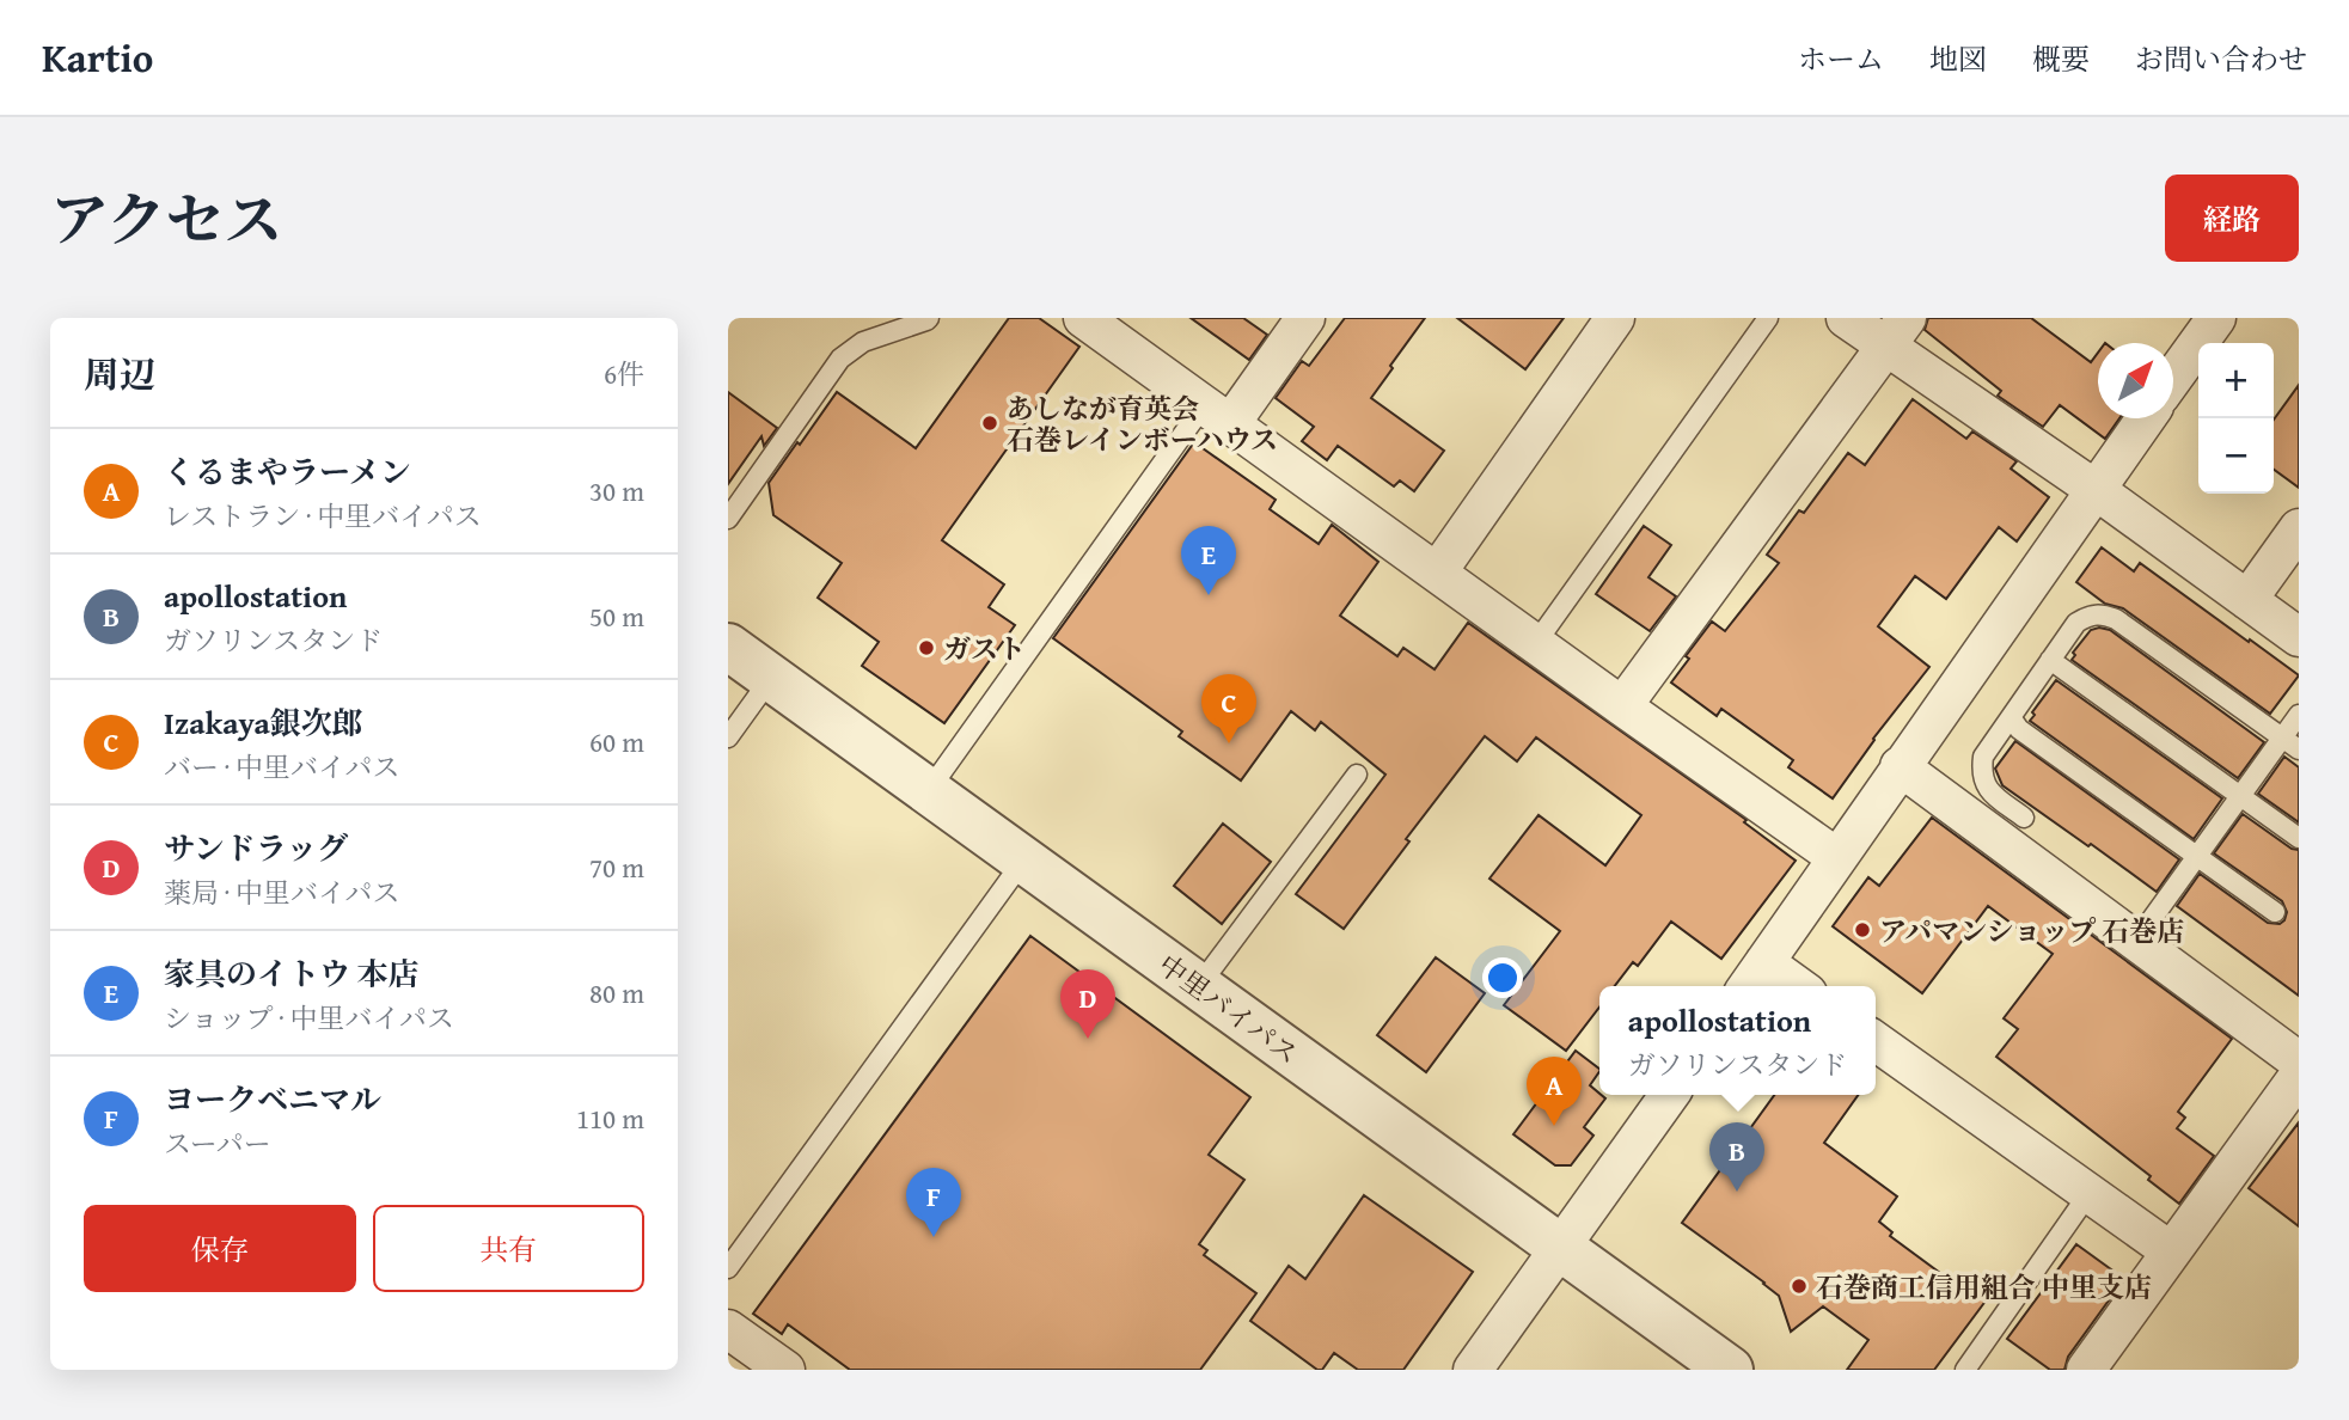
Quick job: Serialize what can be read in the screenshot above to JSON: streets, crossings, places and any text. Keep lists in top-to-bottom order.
{
  "streets": {
    "street": ["中里バイパス"]
  },
  "places": [
    "あしなが育英会 石巻レインボーハウス",
    "ガスト",
    "アパマンショップ 石巻店",
    "石巻商工信用組合 中里支店"
  ],
  "north": "top right",
  "page": {
    "header": "Kartio",
    "nav": [
      "ホーム",
      "地図",
      "概要",
      "お問い合わせ"
    ],
    "title": "アクセス",
    "buttons": [
      "経路",
      ["保存", "共有"]
    ],
    "heading": ["周辺", "6件"],
    "map_buttons": ["+", "−"],
    "list": [
      {
        "mark": "A",
        "name": "くるまやラーメン",
        "note": "レストラン · 中里バイパス",
        "value": "30 m"
      },
      {
        "mark": "B",
        "name": "apollostation",
        "note": "ガソリンスタンド",
        "value": "50 m"
      },
      {
        "mark": "C",
        "name": "Izakaya銀次郎",
        "note": "バー · 中里バイパス",
        "value": "60 m"
      },
      {
        "mark": "D",
        "name": "サンドラッグ",
        "note": "薬局 · 中里バイパス",
        "value": "70 m"
      },
      {
        "mark": "E",
        "name": "家具のイトウ 本店",
        "note": "ショップ · 中里バイパス",
        "value": "80 m"
      },
      {
        "mark": "F",
        "name": "ヨークベニマル",
        "note": "スーパー",
        "value": "110 m"
      }
    ],
    "pins": [
      "E",
      "C",
      "D",
      "A",
      "B",
      "F"
    ],
    "popup": ["apollostation", "ガソリンスタンド"]
  }
}
